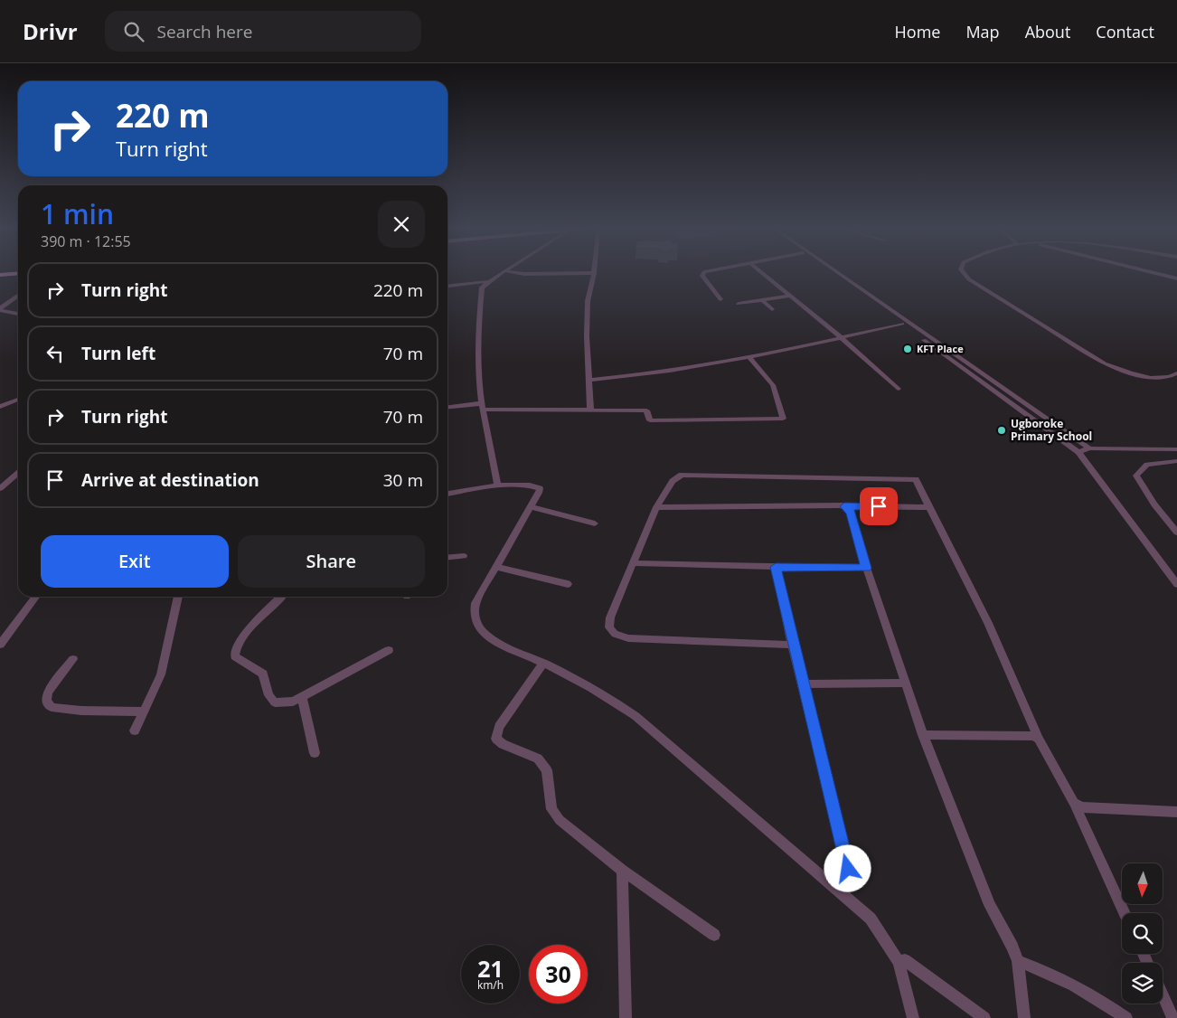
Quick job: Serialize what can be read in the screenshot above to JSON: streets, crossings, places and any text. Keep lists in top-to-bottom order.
{
  "places": ["KFT Place", "Ugboroke Primary School"],
  "north": "bottom",
  "page": {
    "header": "Drivr",
    "search": "Search here",
    "nav": [
      "Home",
      "Map",
      "About",
      "Contact"
    ],
    "turn": ["220 m", "Turn right"],
    "heading": ["1 min", "390 m · 12:55"],
    "list": [
      {
        "name": "Turn right",
        "value": "220 m"
      },
      {
        "name": "Turn left",
        "value": "70 m"
      },
      {
        "name": "Turn right",
        "value": "70 m"
      },
      {
        "name": "Arrive at destination",
        "value": "30 m"
      }
    ],
    "buttons": ["Exit", "Share"],
    "speed": "21 km/h",
    "limit": "30"
  }
}
